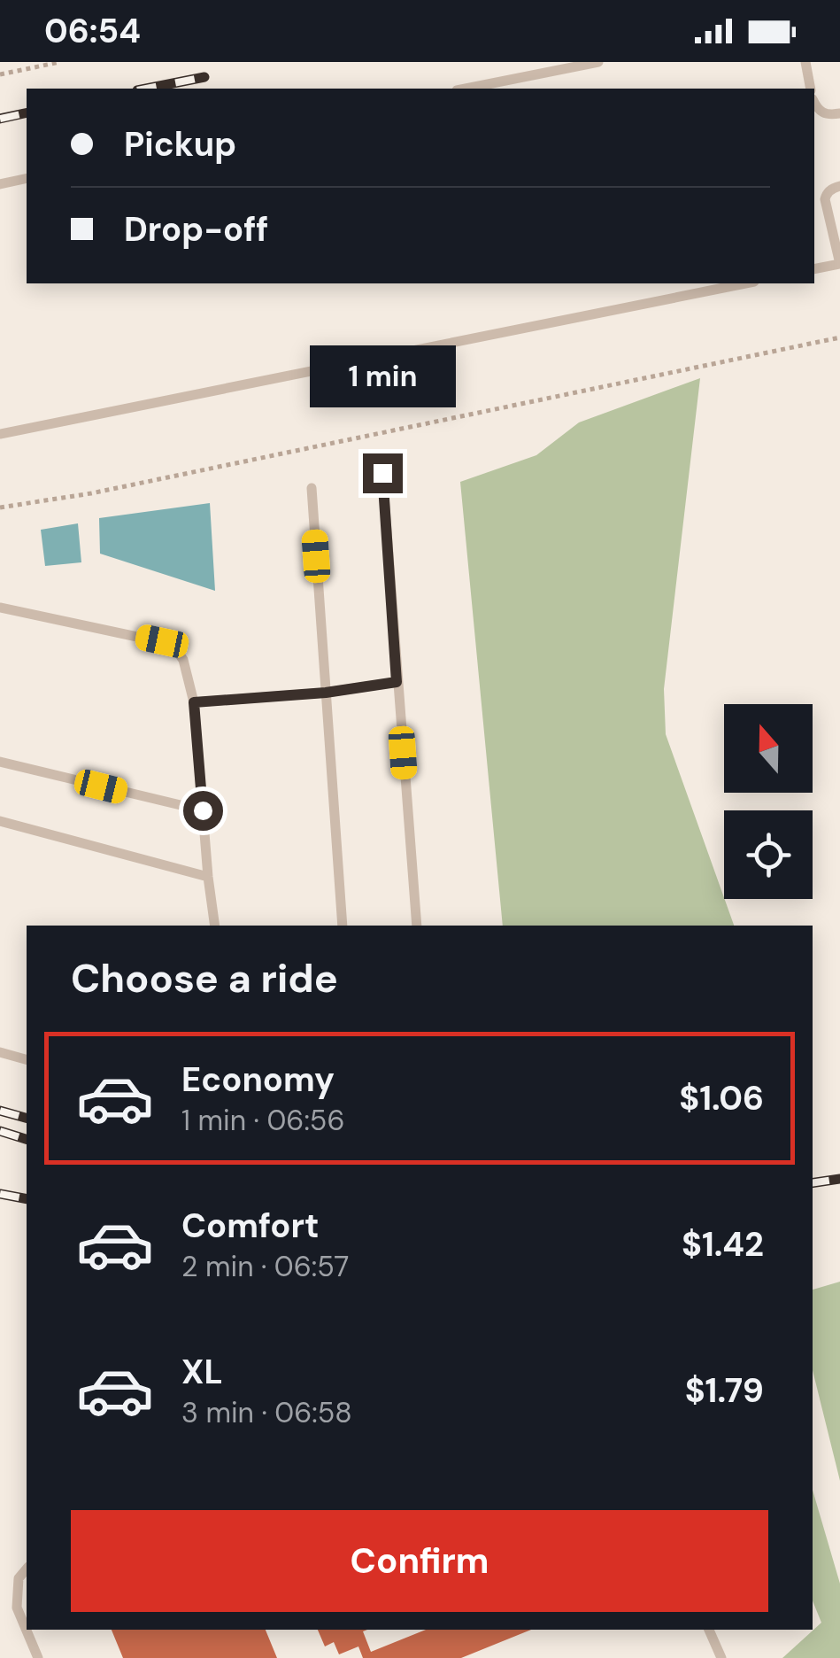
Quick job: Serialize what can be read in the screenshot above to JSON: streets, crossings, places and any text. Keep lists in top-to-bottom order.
{
  "north": "top",
  "page": {
    "status": "06:54",
    "banner": ["Pickup", "Drop-off"],
    "bubble": "1 min",
    "heading": "Choose a ride",
    "list": [
      {
        "name": "Economy",
        "note": "1 min · 06:56",
        "value": "$1.06"
      },
      {
        "name": "Comfort",
        "note": "2 min · 06:57",
        "value": "$1.42"
      },
      {
        "name": "XL",
        "note": "3 min · 06:58",
        "value": "$1.79"
      }
    ],
    "buttons": "Confirm"
  }
}
